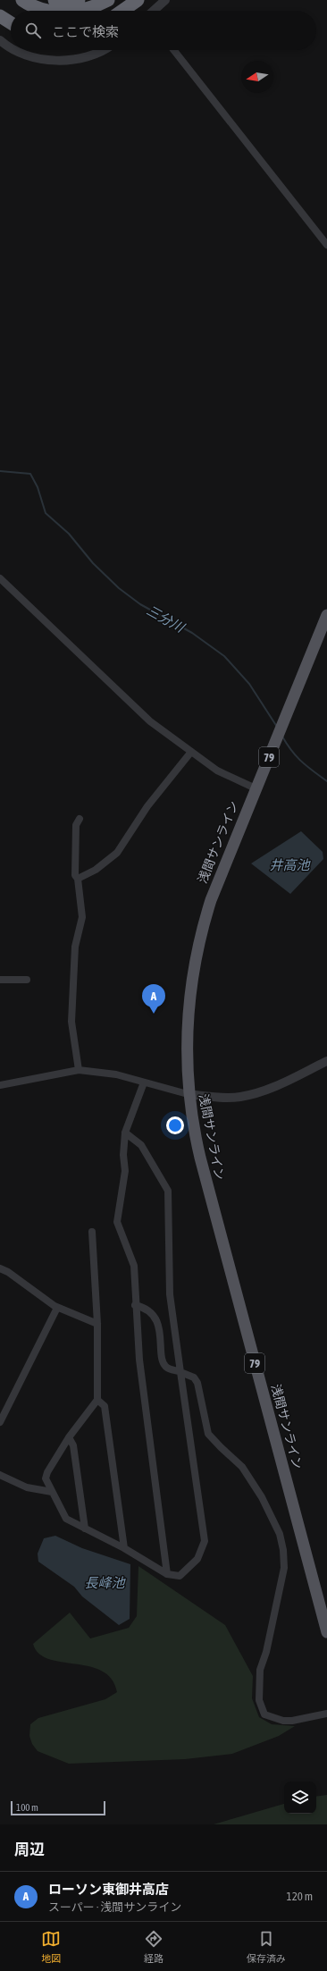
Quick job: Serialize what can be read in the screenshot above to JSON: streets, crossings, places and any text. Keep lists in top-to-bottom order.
{
  "streets": {
    "main road": ["79", "浅間サンライン"]
  },
  "water": ["三分川", "井高池", "長峰池"],
  "scale_bar": "100 m",
  "north": "left",
  "page": {
    "search": "ここで検索",
    "pins": "A",
    "scale": "100 m",
    "heading": "周辺",
    "list": [
      {
        "mark": "A",
        "name": "ローソン東御井高店",
        "note": "スーパー · 浅間サンライン",
        "value": "120 m"
      }
    ],
    "nav": ["地図", "経路", "保存済み"]
  }
}
